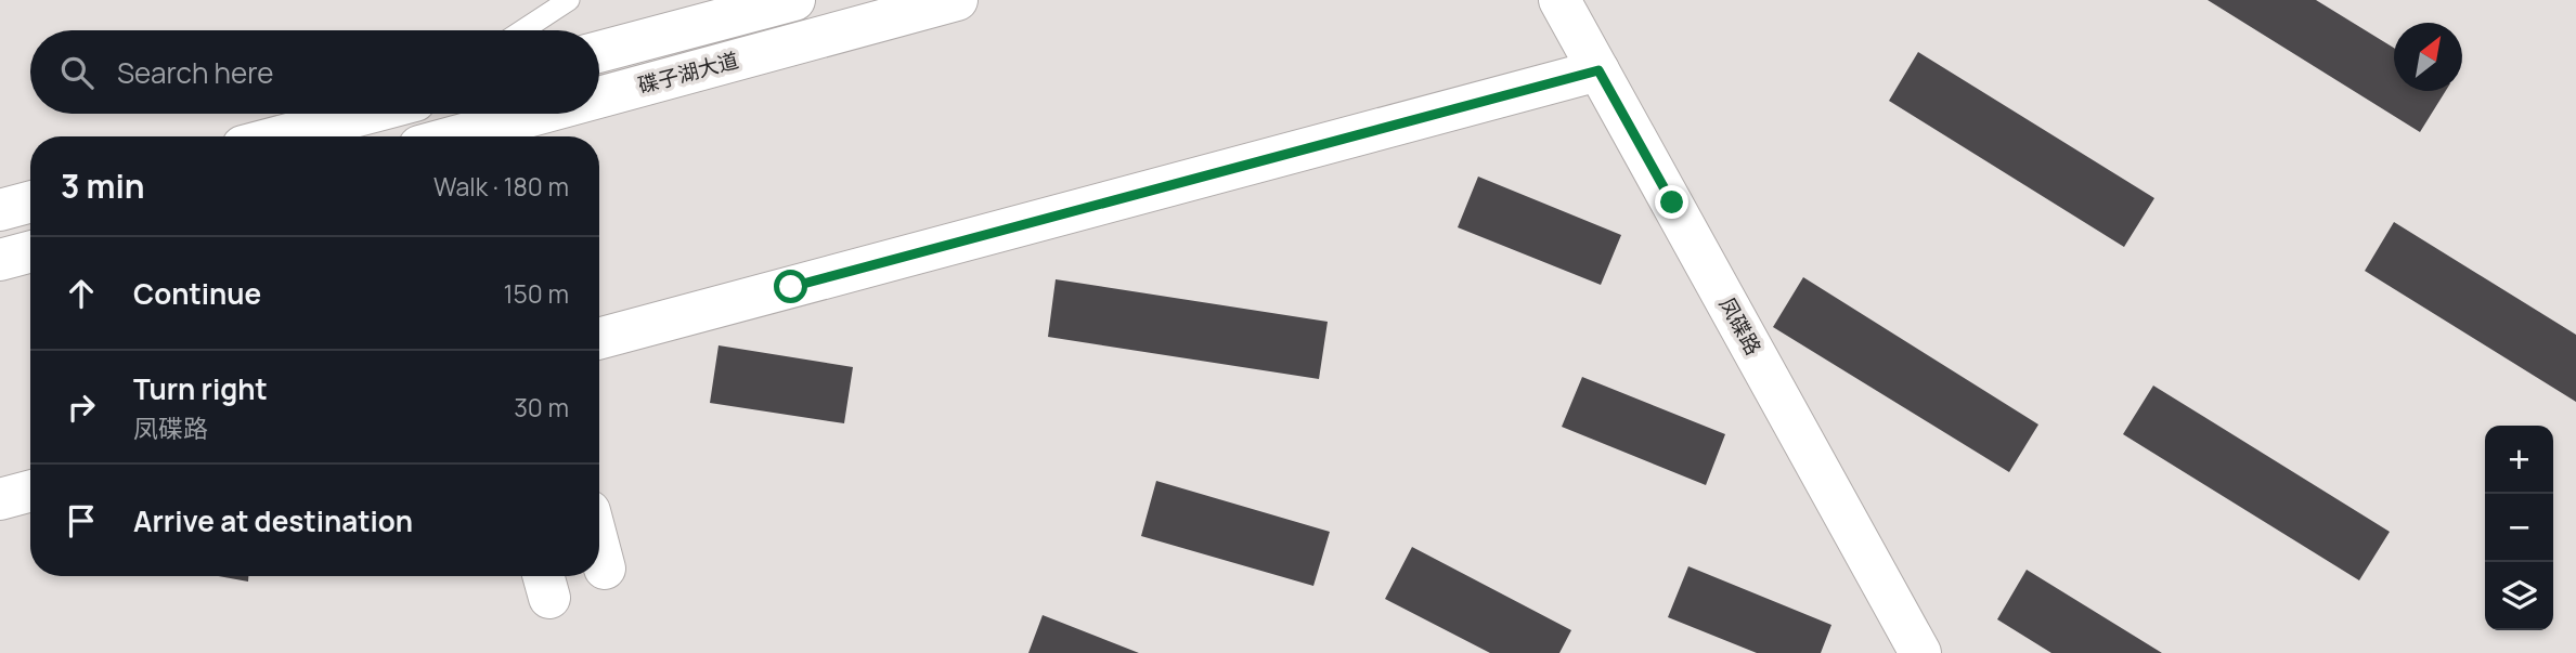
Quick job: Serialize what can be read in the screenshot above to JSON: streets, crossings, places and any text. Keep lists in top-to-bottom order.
{
  "streets": {
    "street": ["碟子湖大道", "凤碟路"]
  },
  "north": "top right",
  "page": {
    "search": "Search here",
    "heading": ["3 min", "Walk · 180 m"],
    "list": [
      ["Continue", "150 m"],
      ["Turn right", "凤碟路", "30 m"],
      "Arrive at destination"
    ],
    "map_buttons": ["+", "−"]
  }
}
